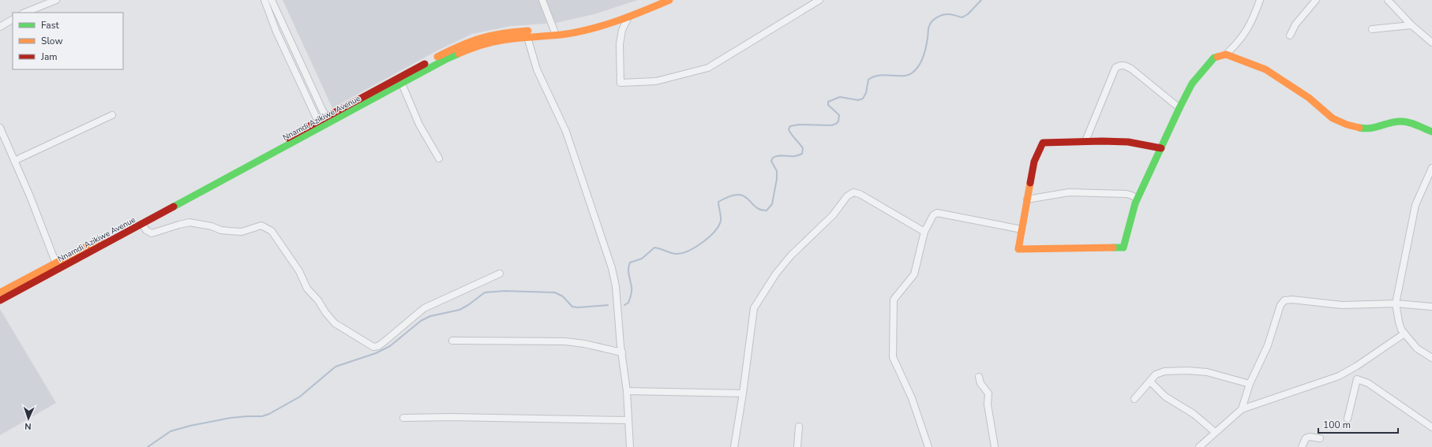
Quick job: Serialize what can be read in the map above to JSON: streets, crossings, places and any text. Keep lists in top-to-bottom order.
{
  "streets": {
    "main road": ["Nnamdi Azikiwe Avenue"]
  },
  "legend": ["Fast", "Slow", "Jam"],
  "scale_bar": "100 m",
  "north": "bottom"
}
